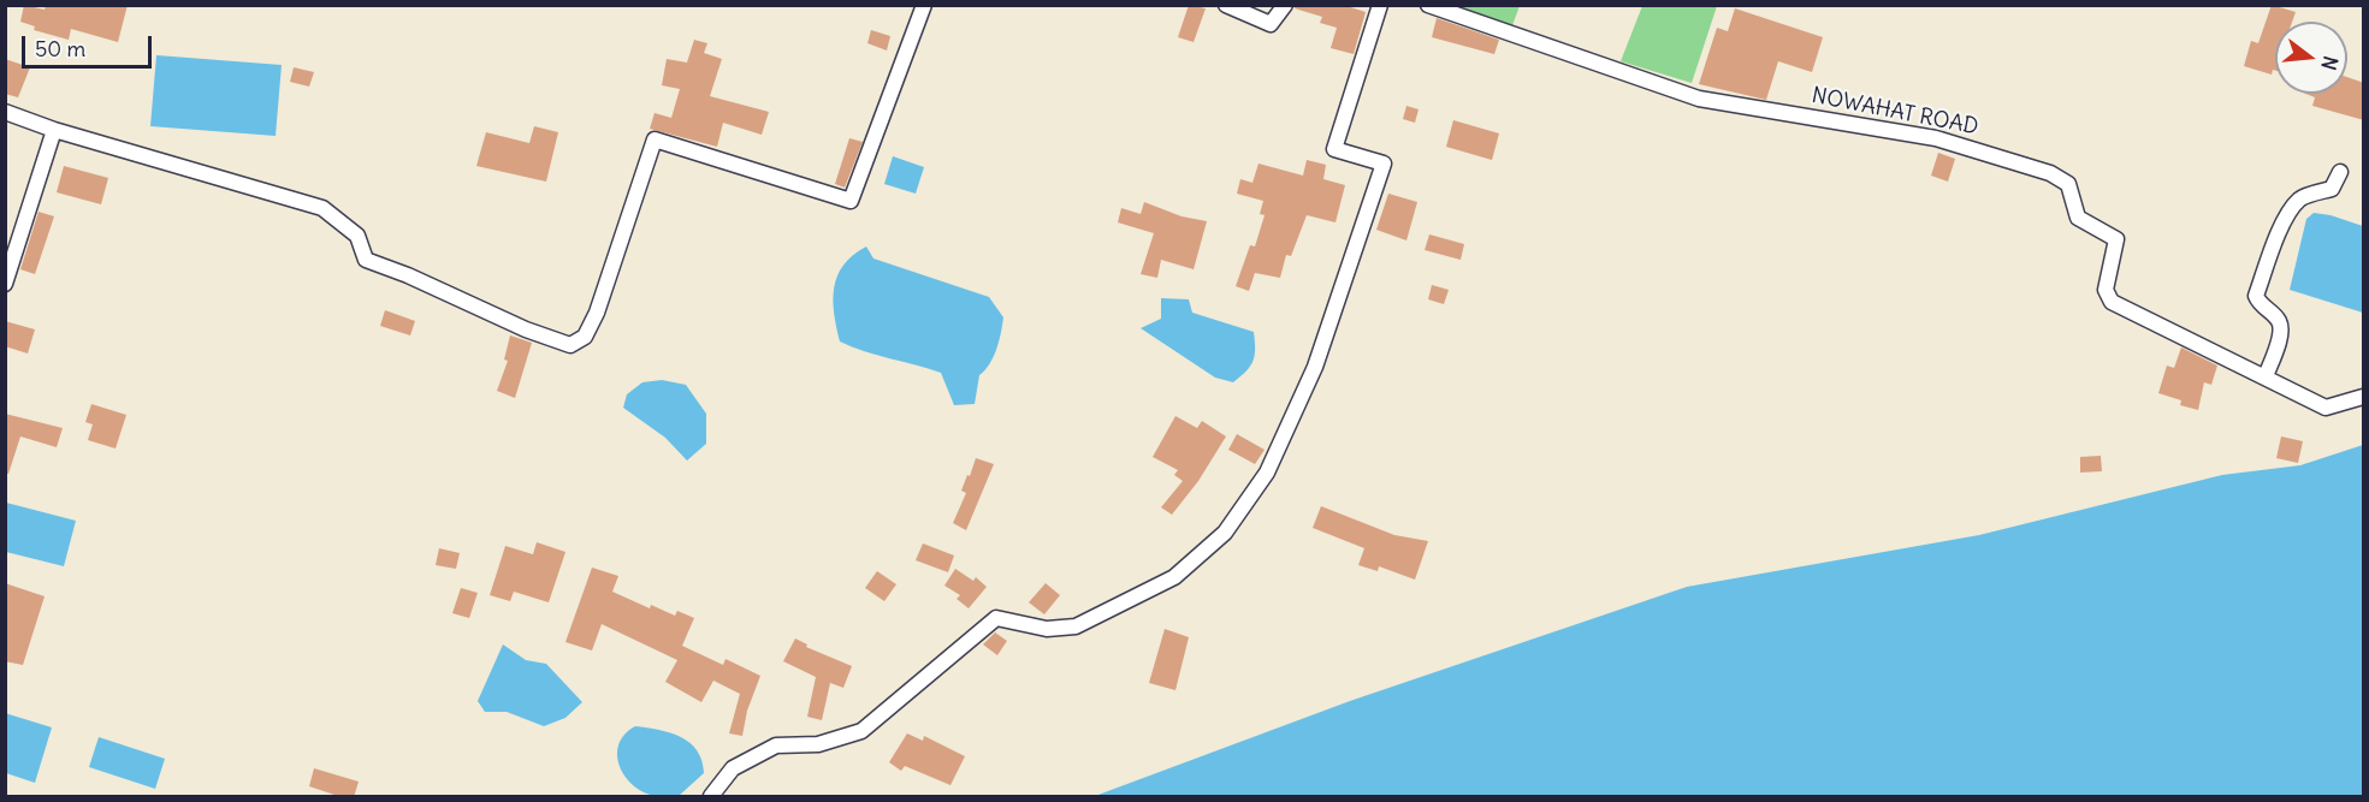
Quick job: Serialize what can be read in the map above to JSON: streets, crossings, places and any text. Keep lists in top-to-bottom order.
{
  "streets": {
    "street": ["NOWAHAT ROAD"]
  },
  "scale_bar": "50 m",
  "north": "right"
}
